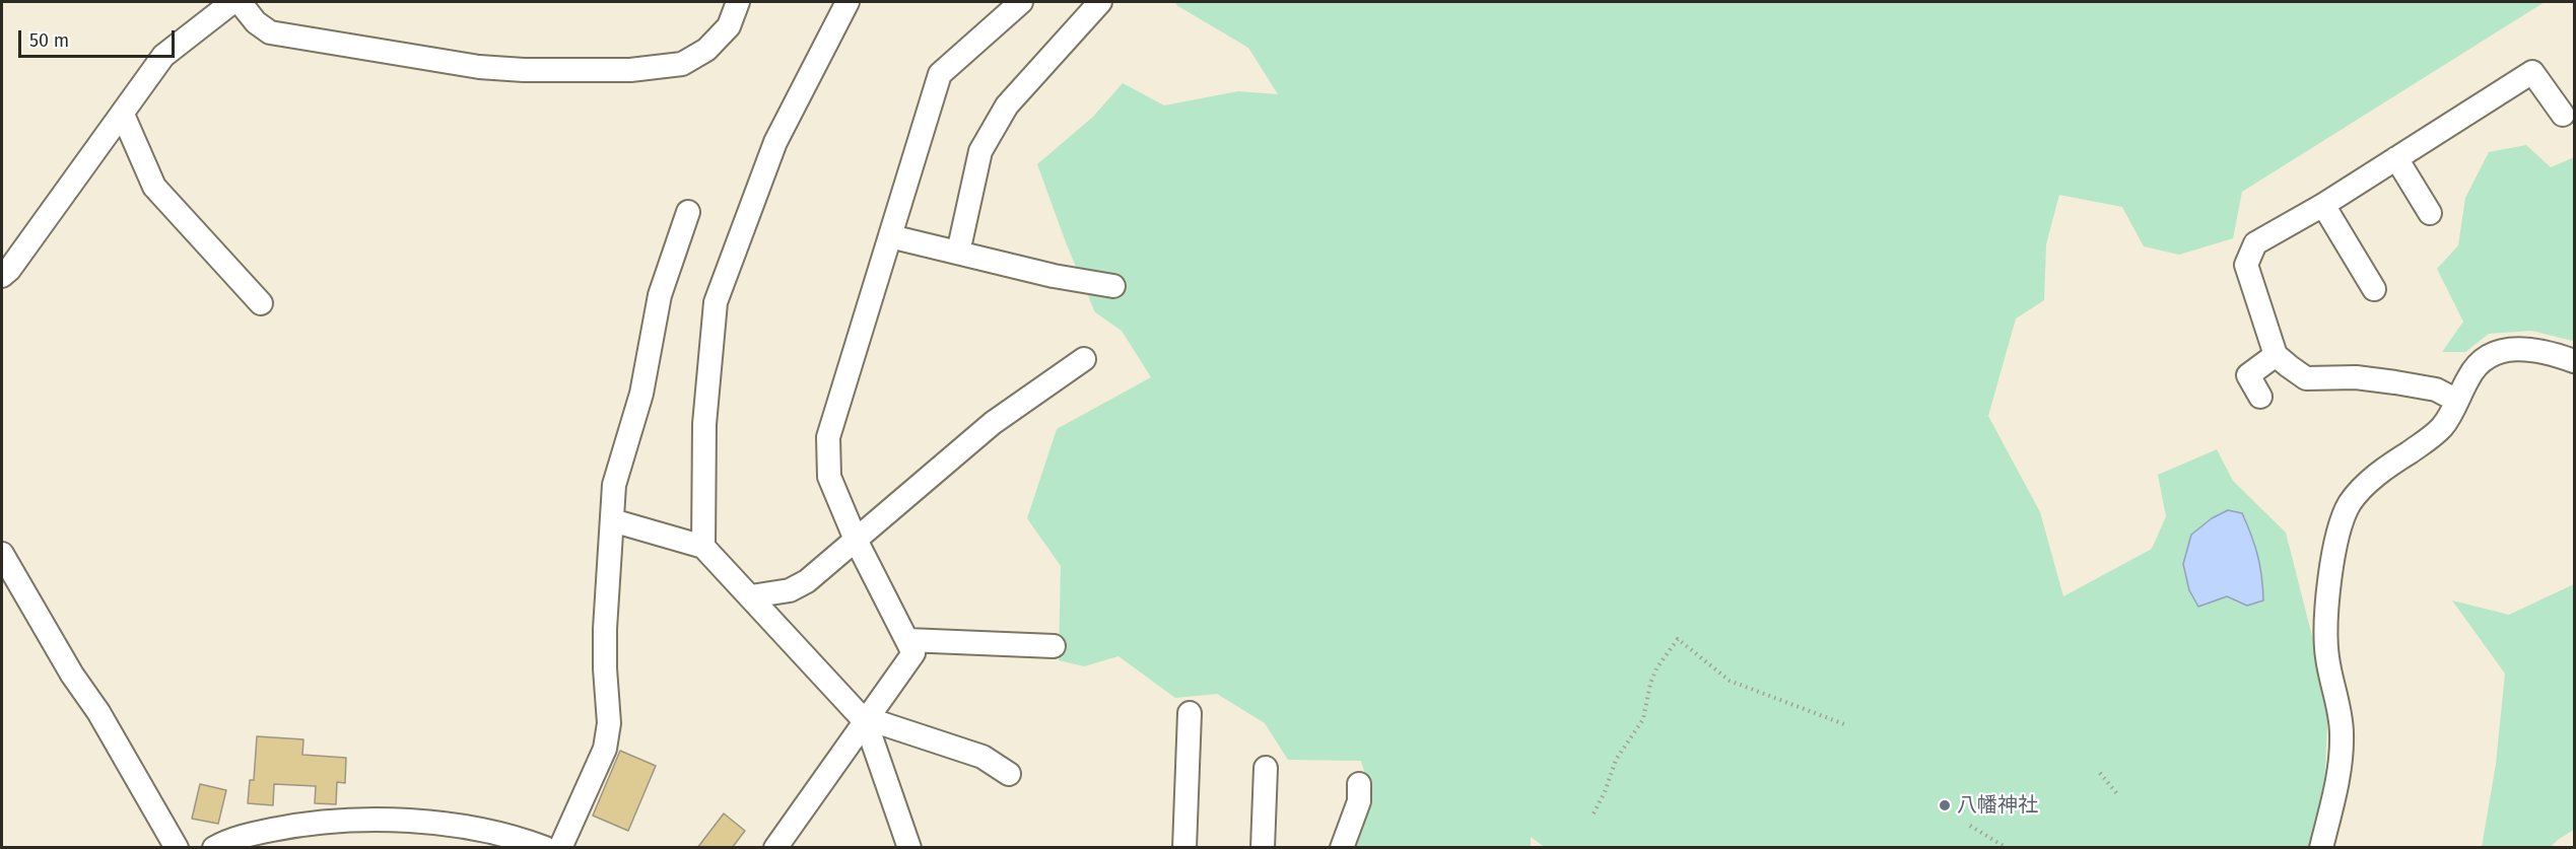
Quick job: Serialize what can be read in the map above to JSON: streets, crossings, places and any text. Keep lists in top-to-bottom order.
{
  "places": ["八幡神社"],
  "scale_bar": "50 m"
}
